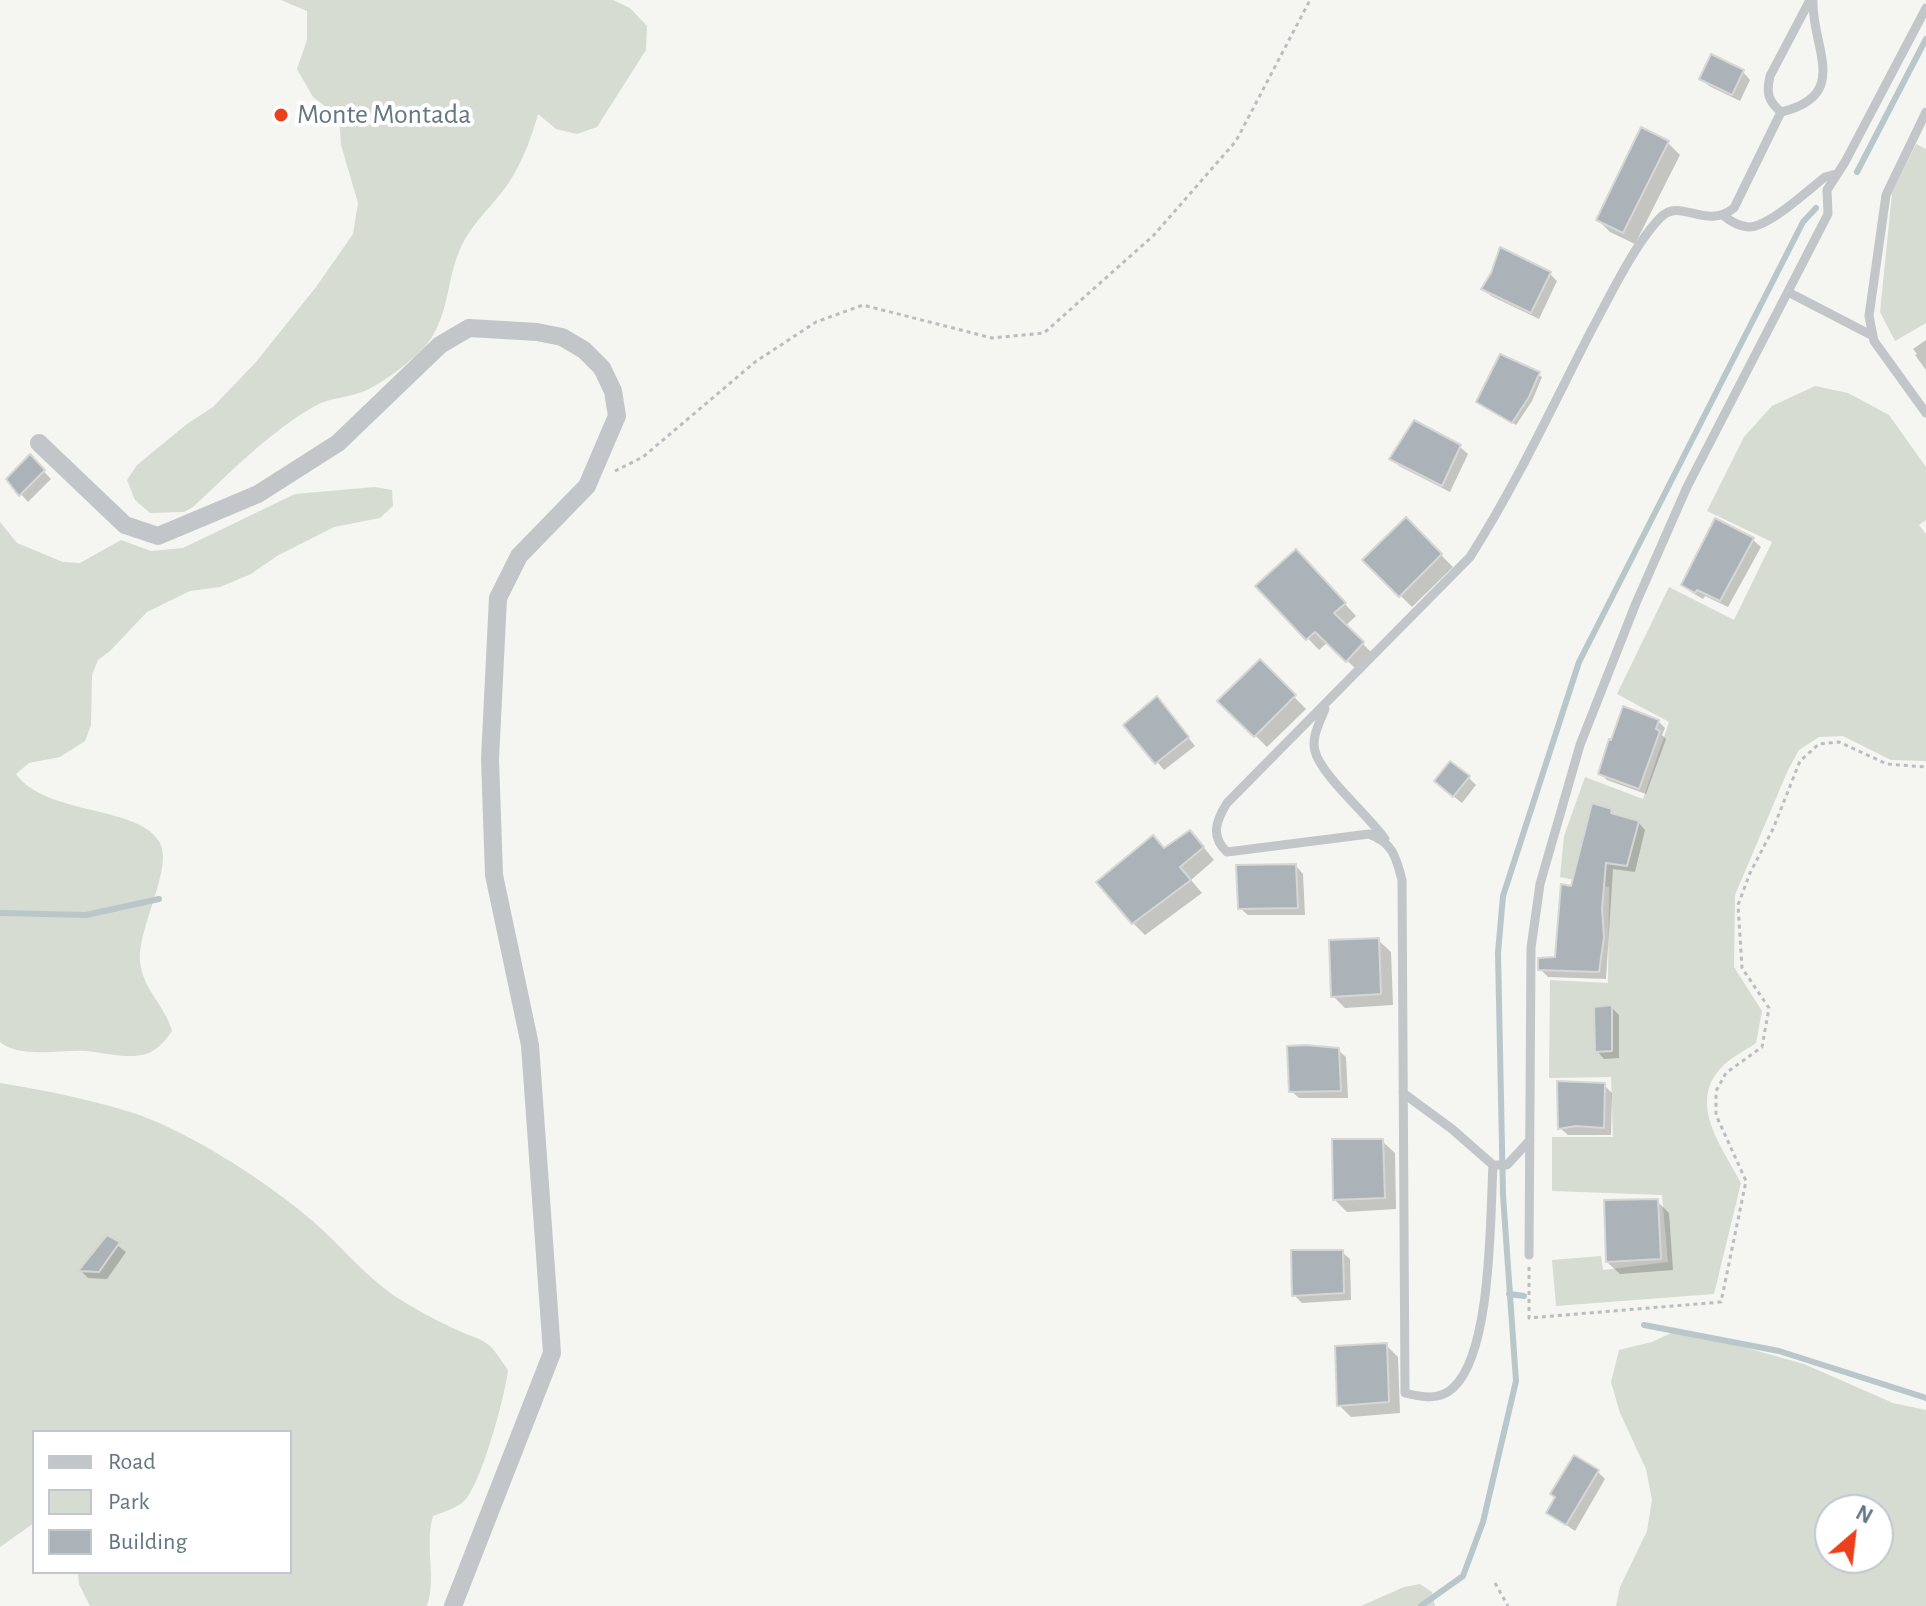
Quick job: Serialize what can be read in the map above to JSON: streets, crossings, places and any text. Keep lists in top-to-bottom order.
{
  "places": ["Monte Montada"],
  "legend": ["Road", "Park", "Building"],
  "north": "top right"
}
